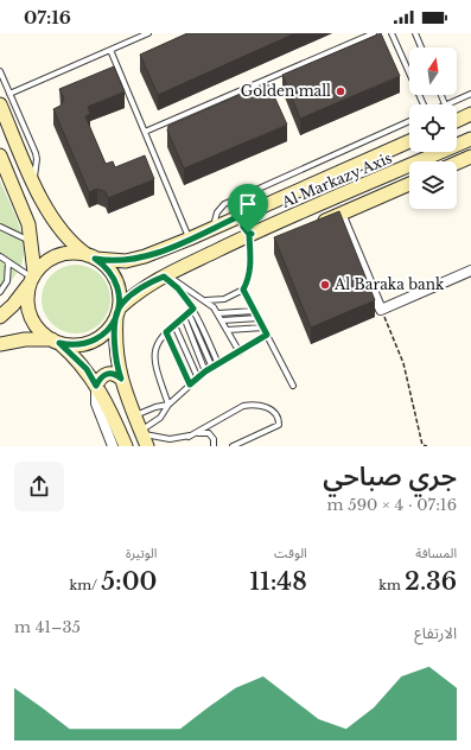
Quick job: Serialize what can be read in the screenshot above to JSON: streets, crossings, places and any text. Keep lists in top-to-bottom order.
{
  "streets": {
    "main road": ["Al Markazy Axis"]
  },
  "places": ["Golden mall", "Al Baraka bank"],
  "north": "top",
  "page": {
    "status": "07:16",
    "heading": ["جري صباحي", "07:16 · 4 × 590 m"],
    "stats": [
      ["المسافة", "2.36 km"],
      ["الوقت", "11:48"],
      ["الوتيرة", "5:00 /km"]
    ],
    "chart": ["الارتفاع", "35–41 m"]
  }
}
